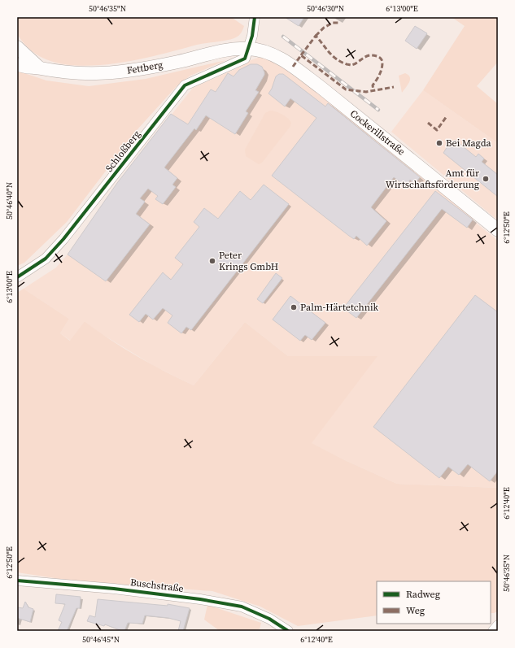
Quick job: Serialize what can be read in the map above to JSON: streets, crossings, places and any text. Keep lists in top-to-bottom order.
{
  "streets": {
    "main road": ["Fettberg", "Cockerillstraße"],
    "street": ["Schloßberg", "Buschstraße"]
  },
  "crossings": [
    ["Fettberg", "Cockerillstraße"],
    ["Fettberg", "Schloßberg"],
    ["Cockerillstraße", "Schloßberg"]
  ],
  "places": [
    "Bei Magda",
    "Amt für Wirtschaftsförderung",
    "Peter Krings GmbH",
    "Palm-Härtetchnik"
  ],
  "legend": ["Radweg", "Weg"],
  "coordinates": [
    "50°46'35\"N",
    "50°46'30\"N",
    "6°13'00\"E",
    "50°46'40\"N",
    "6°12'50\"E",
    "6°12'40\"E",
    "50°46'45\"N"
  ]
}
